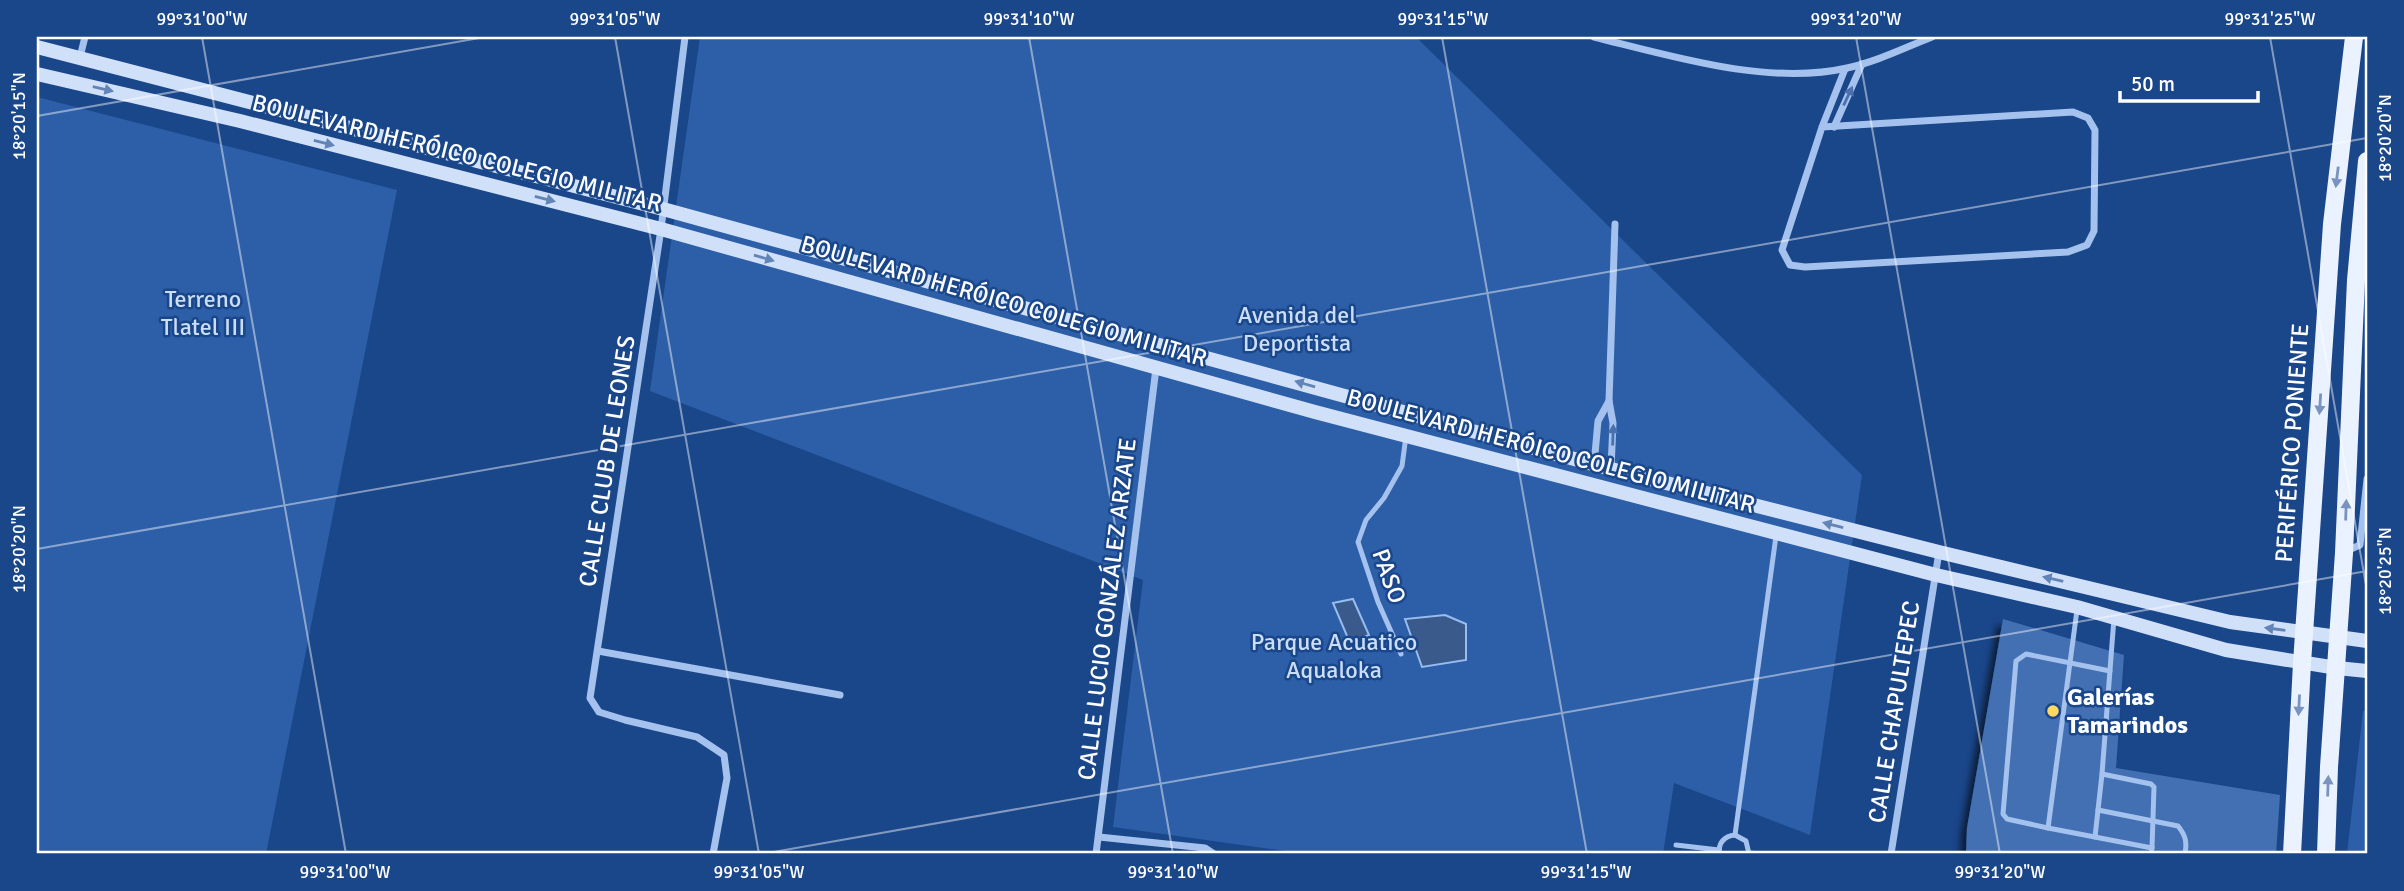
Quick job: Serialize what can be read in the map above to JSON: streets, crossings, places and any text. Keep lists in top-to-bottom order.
{
  "streets": {
    "main road": ["BOULEVARD HERÓICO COLEGIO MILITAR", "PERIFÉRICO PONIENTE"],
    "street": ["CALLE CLUB DE LEONES", "CALLE LUCIO GONZÁLEZ ARZATE", "CALLE CHAPULTEPEC"],
    "lane": ["PASO"]
  },
  "crossings": [
    ["BOULEVARD HERÓICO COLEGIO MILITAR", "PERIFÉRICO PONIENTE"],
    ["BOULEVARD HERÓICO COLEGIO MILITAR", "CALLE CLUB DE LEONES"],
    ["BOULEVARD HERÓICO COLEGIO MILITAR", "PASO"],
    ["BOULEVARD HERÓICO COLEGIO MILITAR", "CALLE LUCIO GONZÁLEZ ARZATE"],
    ["BOULEVARD HERÓICO COLEGIO MILITAR", "CALLE CHAPULTEPEC"]
  ],
  "parks": ["Terreno Tlatel III", "Avenida del Deportista", "Parque Acuatico Aqualoka"],
  "places": ["Galerías Tamarindos"],
  "scale_bar": "50 m",
  "coordinates": [
    "99°31'00\"W",
    "99°31'05\"W",
    "99°31'10\"W",
    "99°31'15\"W",
    "99°31'20\"W",
    "99°31'25\"W",
    "18°20'15\"N",
    "18°20'20\"N",
    "18°20'25\"N"
  ]
}
